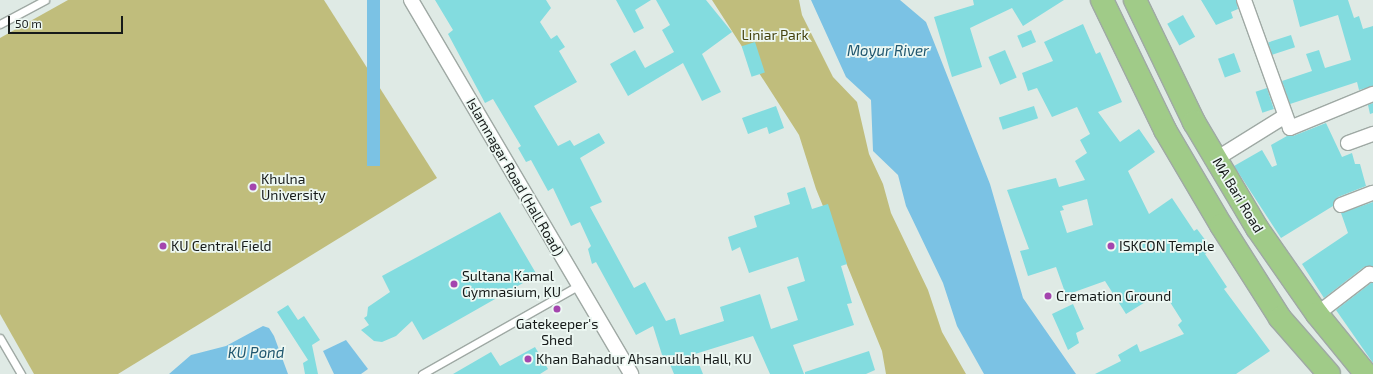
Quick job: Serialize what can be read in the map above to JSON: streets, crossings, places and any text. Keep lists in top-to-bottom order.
{
  "streets": {
    "main road": ["MA Bari Road"],
    "street": ["Islamnagar Road (Hall Road)"]
  },
  "water": ["Moyur River", "KU Pond"],
  "parks": ["Liniar Park"],
  "places": [
    "Khulna University",
    "KU Central Field",
    "ISKCON Temple",
    "Sultana Kamal Gymnasium, KU",
    "Cremation Ground",
    "Gatekeeper's Shed",
    "Khan Bahadur Ahsanullah Hall, KU"
  ],
  "scale_bar": "50 m"
}
